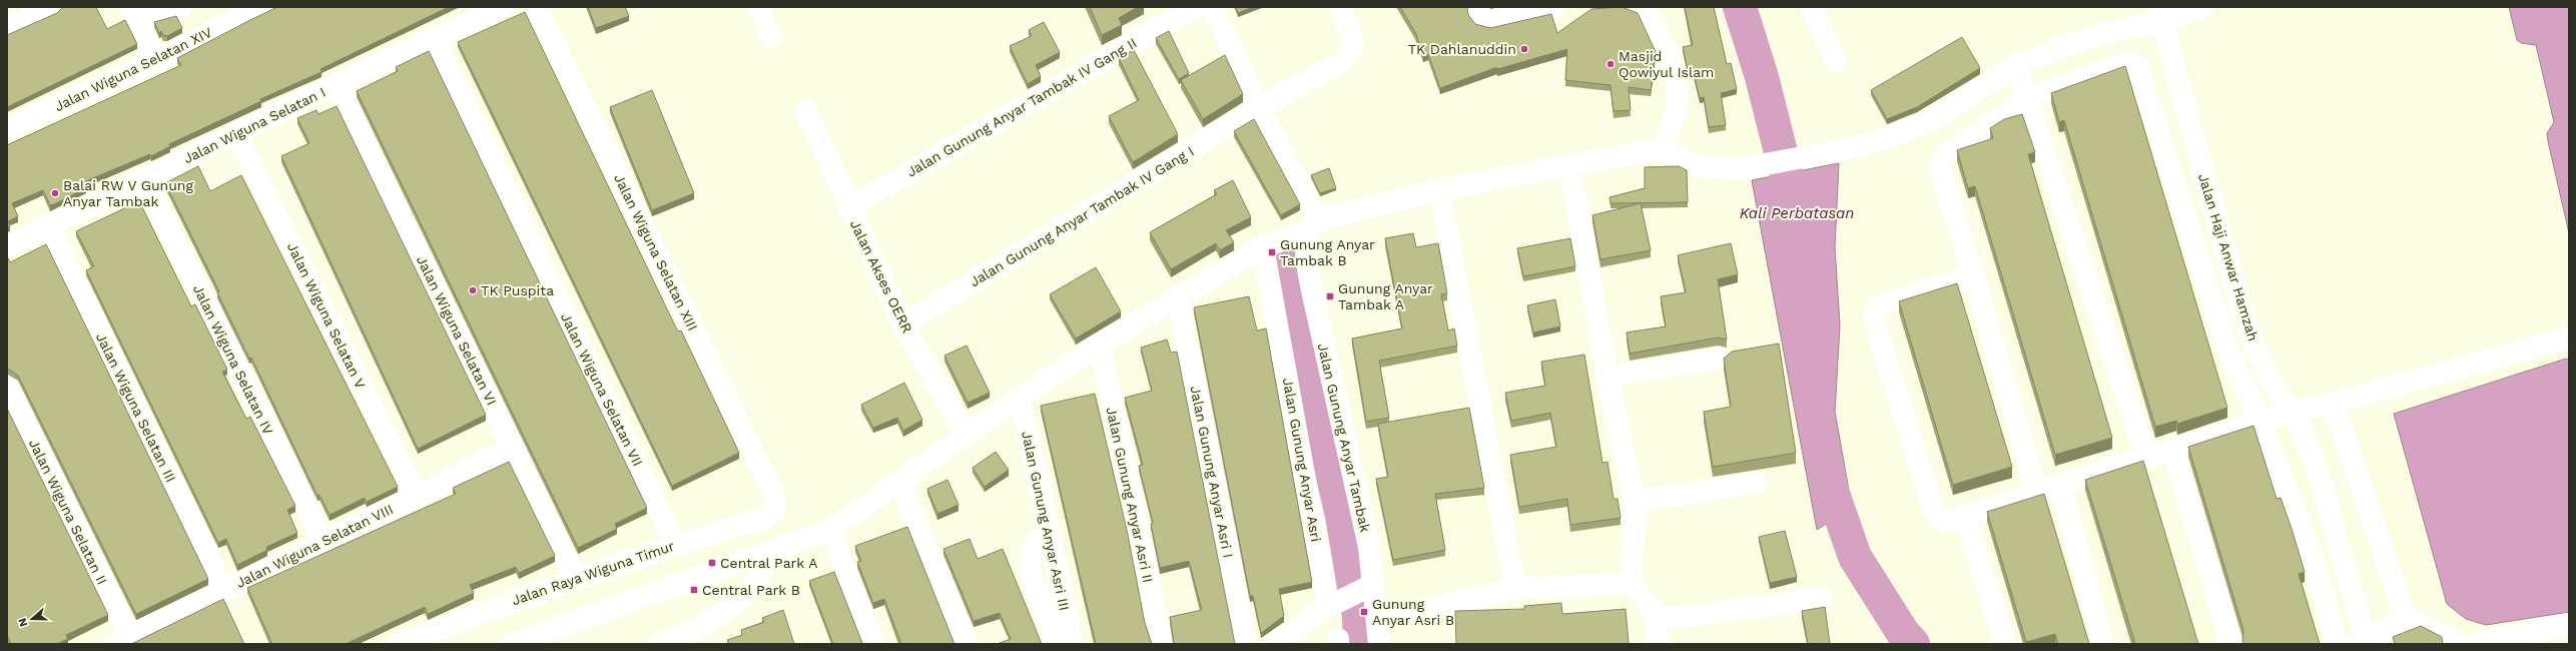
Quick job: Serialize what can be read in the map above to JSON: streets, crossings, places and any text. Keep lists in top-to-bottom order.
{
  "streets": {
    "street": [
      "Jalan Wiguna Selatan XIV",
      "Jalan Gunung Anyar Tambak IV Gang II",
      "Jalan Wiguna Selatan I",
      "Jalan Gunung Anyar Tambak IV Gang I",
      "Jalan Wiguna Selatan XIII",
      "Jalan Haji Anwar Hamzah",
      "Jalan Akses OERR",
      "Jalan Wiguna Selatan V",
      "Jalan Wiguna Selatan VI",
      "Jalan Wiguna Selatan IV",
      "Jalan Wiguna Selatan VII",
      "Jalan Wiguna Selatan III",
      "Jalan Gunung Anyar Tambak",
      "Jalan Gunung Anyar Asri",
      "Jalan Gunung Anyar Asri I",
      "Jalan Gunung Anyar Asri II",
      "Jalan Wiguna Selatan II",
      "Jalan Gunung Anyar Asri III",
      "Jalan Wiguna Selatan VIII",
      "Jalan Raya Wiguna Timur"
    ]
  },
  "crossings": [
    ["Jalan Gunung Anyar Tambak IV Gang II", "Jalan Akses OERR"],
    ["Jalan Wiguna Selatan I", "Jalan Wiguna Selatan V"],
    ["Jalan Wiguna Selatan I", "Jalan Wiguna Selatan VI"],
    ["Jalan Wiguna Selatan I", "Jalan Wiguna Selatan IV"],
    ["Jalan Wiguna Selatan I", "Jalan Wiguna Selatan VII"],
    ["Jalan Wiguna Selatan I", "Jalan Wiguna Selatan III"],
    ["Jalan Gunung Anyar Tambak IV Gang I", "Jalan Akses OERR"],
    ["Jalan Wiguna Selatan XIII", "Jalan Raya Wiguna Timur"],
    ["Jalan Wiguna Selatan V", "Jalan Wiguna Selatan VIII"],
    ["Jalan Wiguna Selatan VI", "Jalan Wiguna Selatan VIII"],
    ["Jalan Wiguna Selatan VI", "Jalan Raya Wiguna Timur"],
    ["Jalan Wiguna Selatan IV", "Jalan Wiguna Selatan VIII"],
    ["Jalan Wiguna Selatan VII", "Jalan Raya Wiguna Timur"],
    ["Jalan Wiguna Selatan III", "Jalan Wiguna Selatan VIII"],
    ["Jalan Wiguna Selatan II", "Jalan Wiguna Selatan VIII"]
  ],
  "water": ["Kali Perbatasan"],
  "places": {
    "other": [
      "TK Dahlanuddin",
      "Masjid Qowiyul Islam",
      "Balai RW V Gunung Anyar Tambak",
      "TK Puspita"
    ],
    "transit": [
      "Gunung Anyar Tambak B",
      "Gunung Anyar Tambak A",
      "Central Park A",
      "Central Park B",
      "Gunung Anyar Asri B"
    ]
  },
  "north": "left"
}
